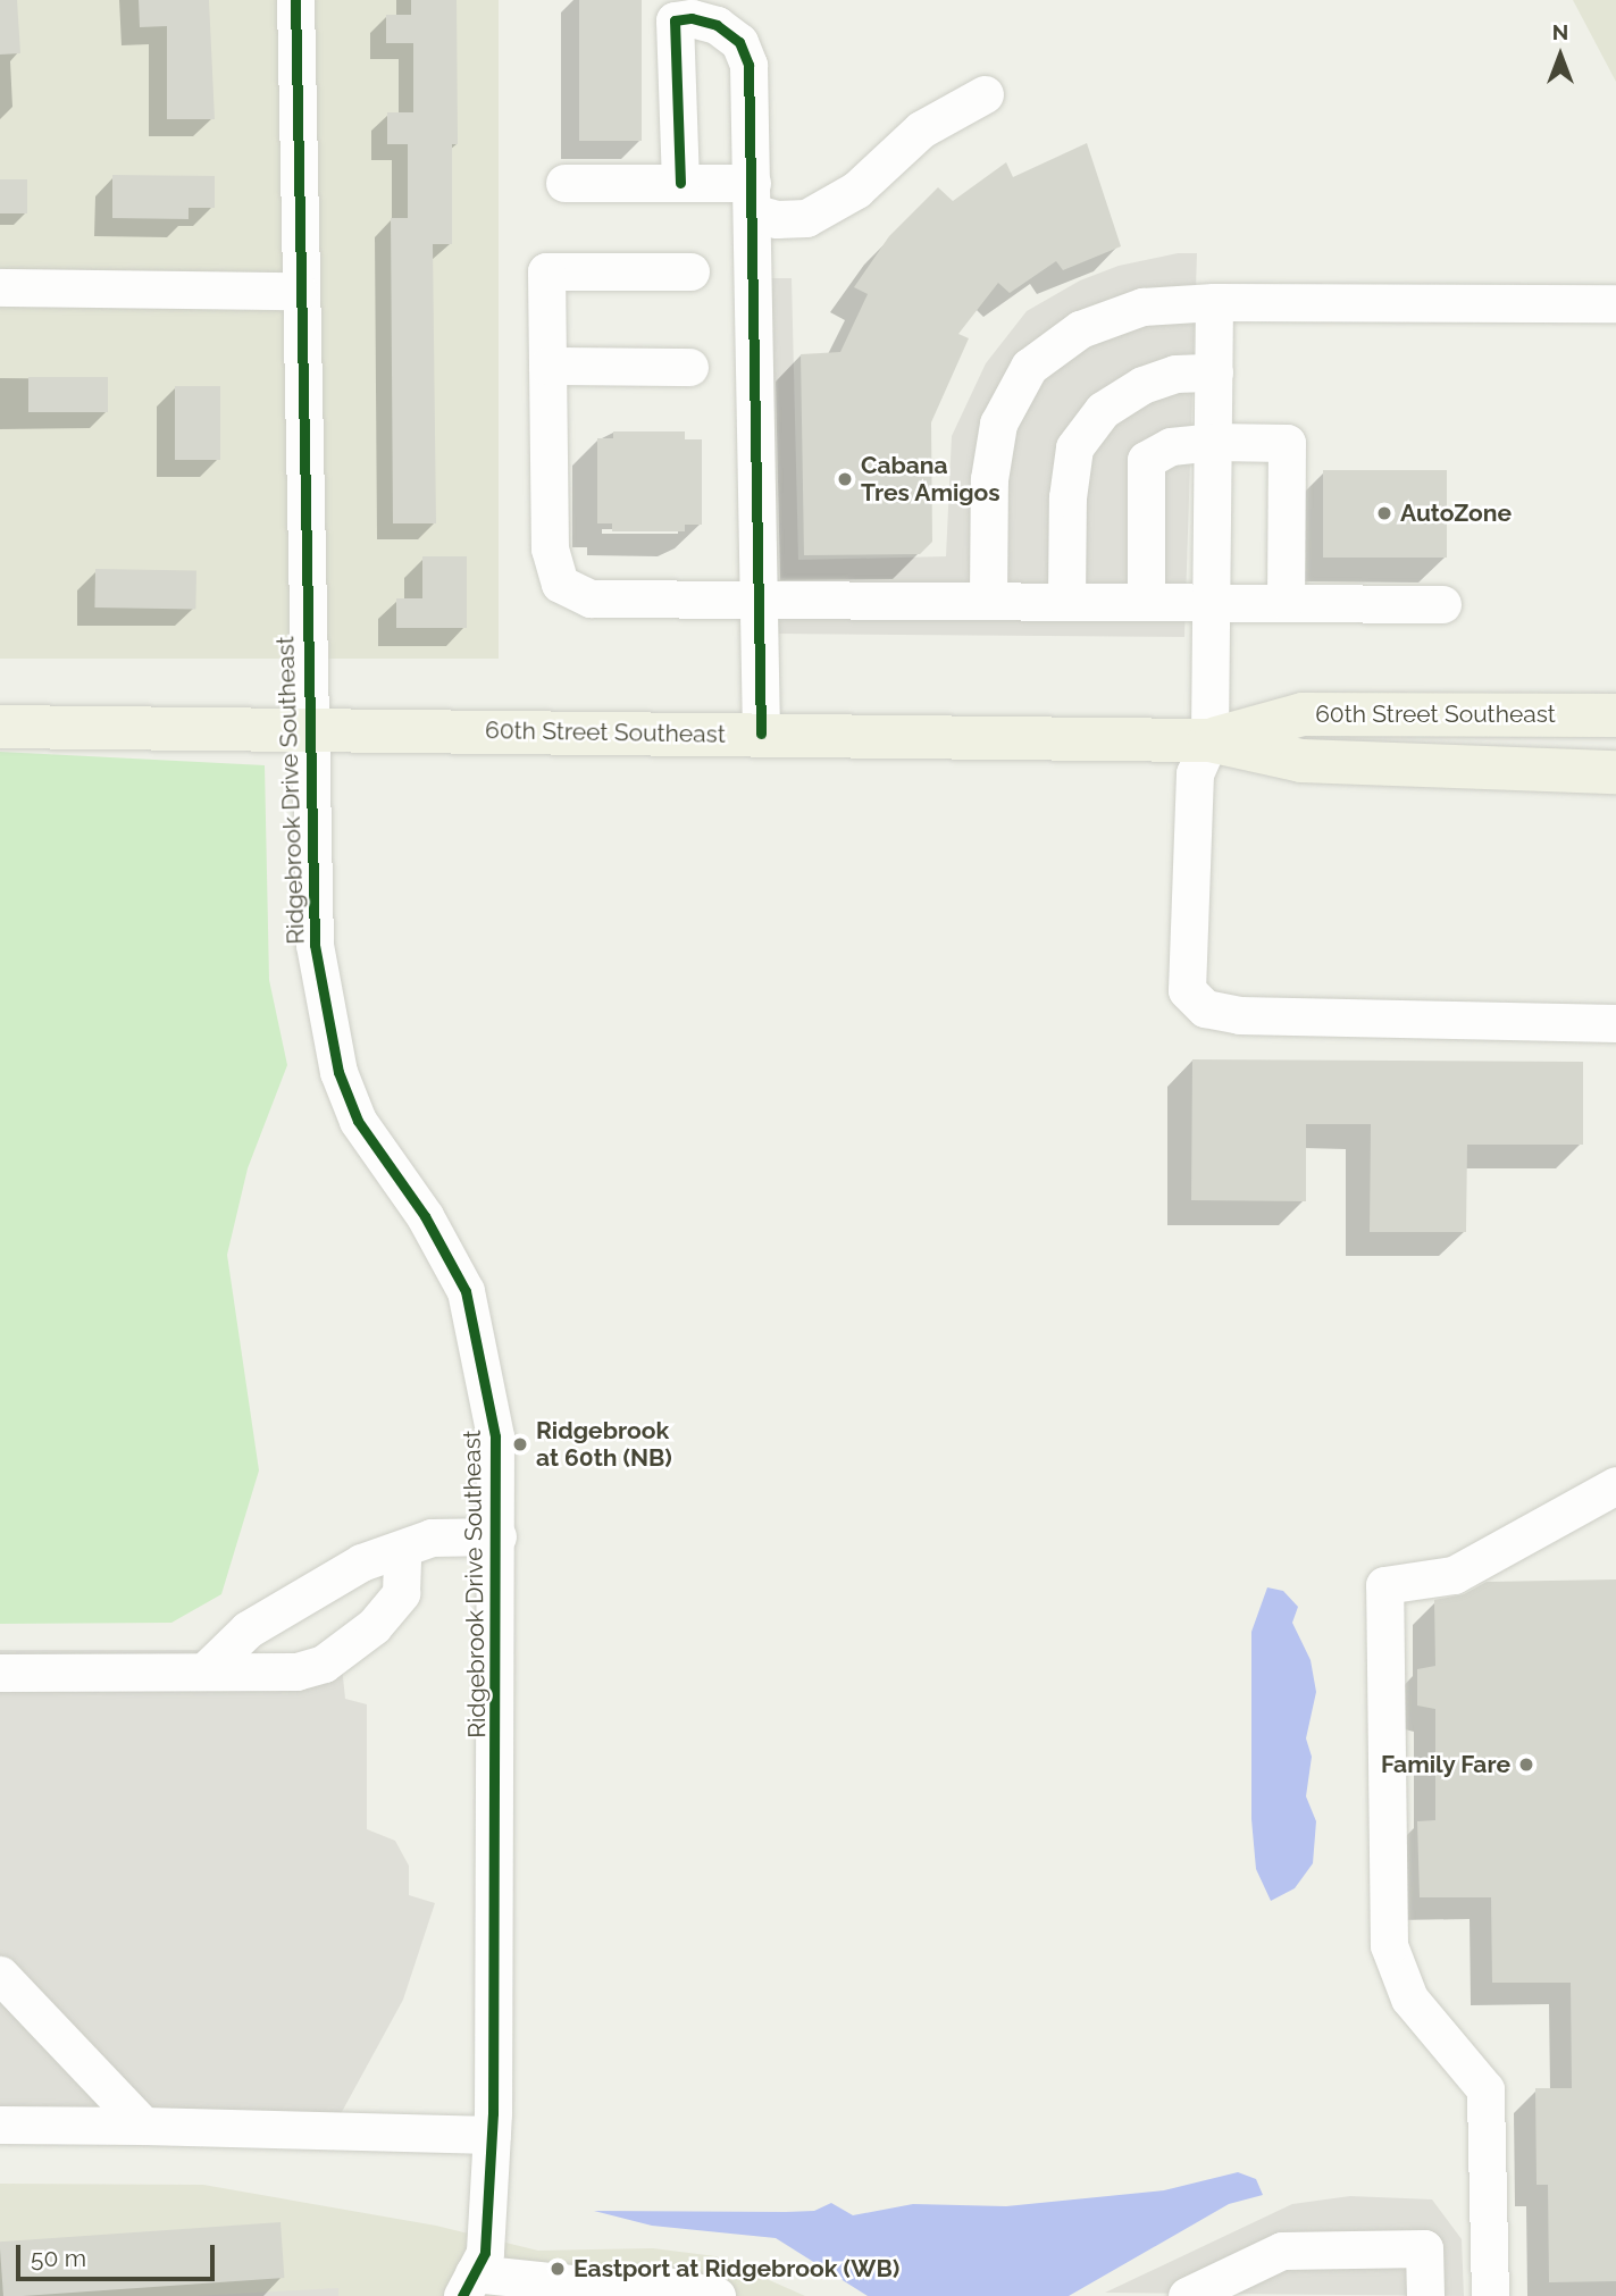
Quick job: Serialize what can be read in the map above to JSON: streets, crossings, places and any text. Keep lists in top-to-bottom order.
{
  "streets": {
    "main road": ["60th Street Southeast"],
    "street": ["Ridgebrook Drive Southeast"]
  },
  "crossings": [
    ["60th Street Southeast", "Ridgebrook Drive Southeast"]
  ],
  "places": [
    "Cabana Tres Amigos",
    "AutoZone",
    "Ridgebrook at 60th (NB)",
    "Family Fare",
    "Eastport at Ridgebrook (WB)"
  ],
  "scale_bar": "50 m",
  "north": "top"
}
